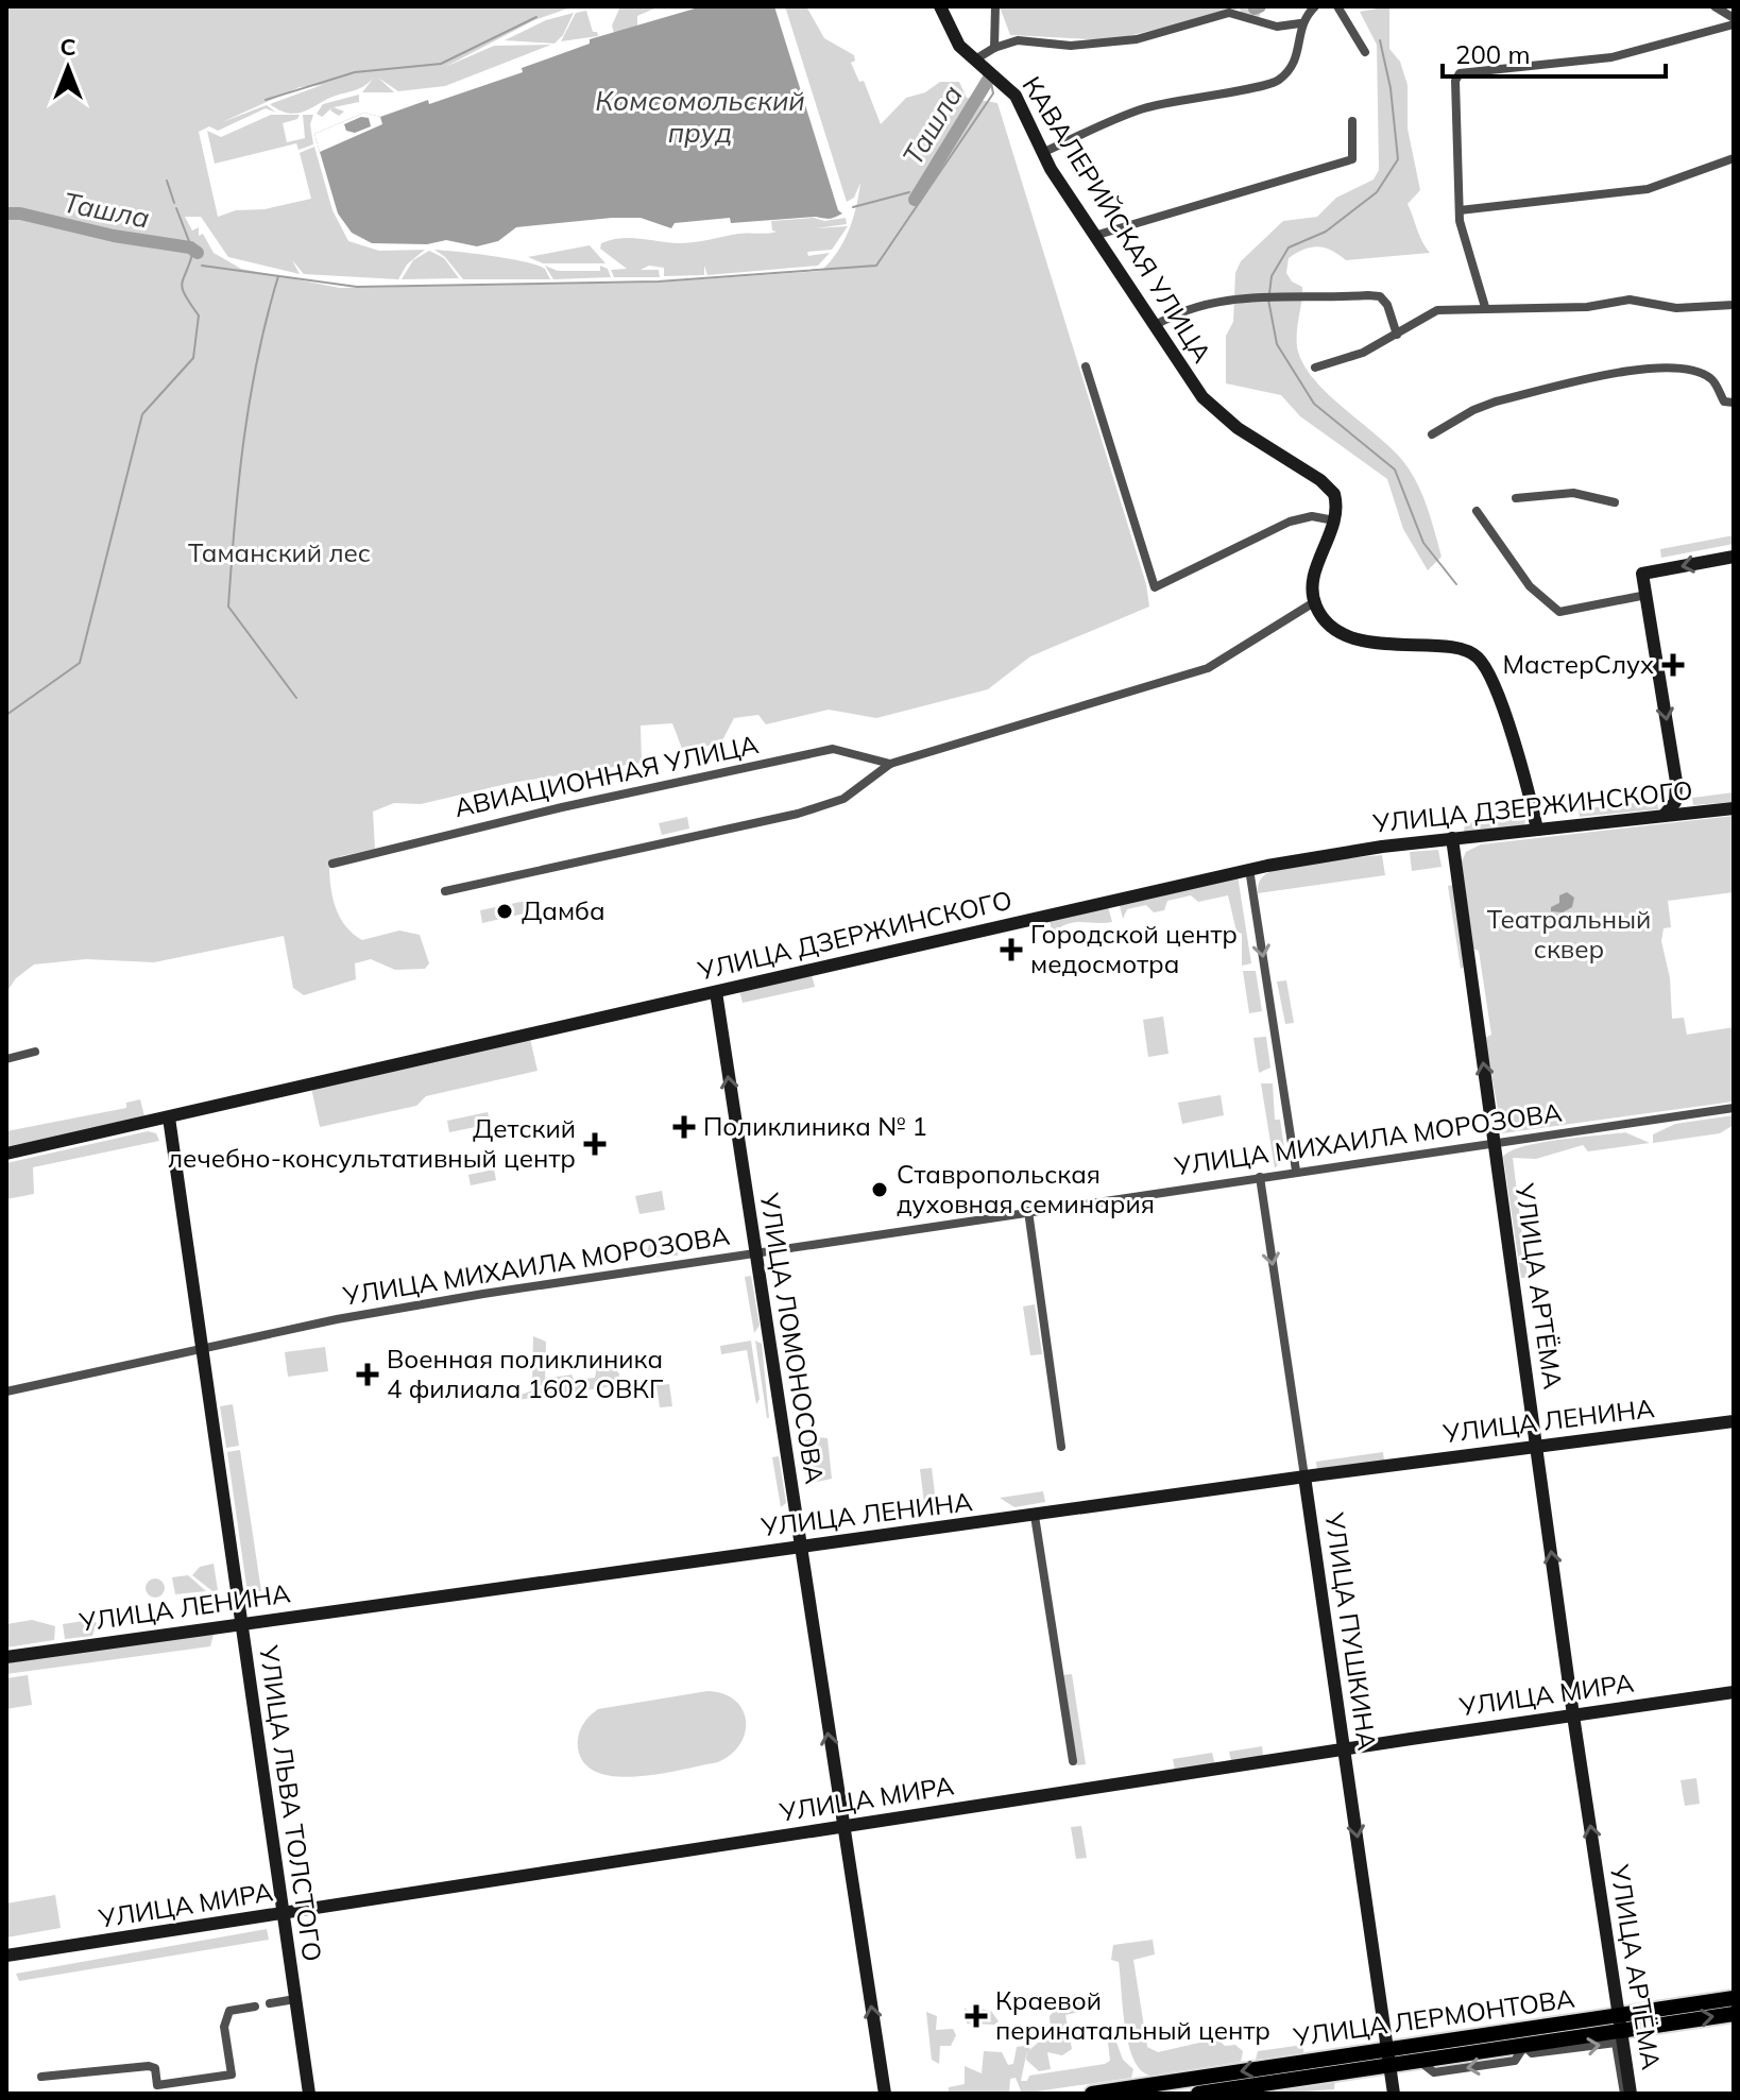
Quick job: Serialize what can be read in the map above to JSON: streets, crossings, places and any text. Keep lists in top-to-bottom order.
{
  "streets": {
    "main road": [
      "КАВАЛЕРИЙСКАЯ УЛИЦА",
      "УЛИЦА ДЗЕРЖИНСКОГО",
      "УЛИЦА АРТЁМА",
      "УЛИЦА ЛОМОНОСОВА",
      "УЛИЦА ЛЕНИНА",
      "УЛИЦА ПУШКИНА",
      "УЛИЦА МИРА",
      "УЛИЦА ЛЬВА ТОЛСТОГО",
      "УЛИЦА ЛЕРМОНТОВА"
    ],
    "street": ["АВИАЦИОННАЯ УЛИЦА", "УЛИЦА МИХАИЛА МОРОЗОВА"]
  },
  "crossings": [
    ["УЛИЦА ДЗЕРЖИНСКОГО", "УЛИЦА АРТЁМА"],
    ["УЛИЦА ДЗЕРЖИНСКОГО", "УЛИЦА ЛОМОНОСОВА"],
    ["УЛИЦА ДЗЕРЖИНСКОГО", "УЛИЦА ЛЬВА ТОЛСТОГО"],
    ["УЛИЦА МИХАИЛА МОРОЗОВА", "УЛИЦА АРТЁМА"],
    ["УЛИЦА МИХАИЛА МОРОЗОВА", "УЛИЦА ЛОМОНОСОВА"],
    ["УЛИЦА МИХАИЛА МОРОЗОВА", "УЛИЦА ПУШКИНА"],
    ["УЛИЦА МИХАИЛА МОРОЗОВА", "УЛИЦА ЛЬВА ТОЛСТОГО"],
    ["УЛИЦА АРТЁМА", "УЛИЦА ЛЕНИНА"],
    ["УЛИЦА АРТЁМА", "УЛИЦА МИРА"],
    ["УЛИЦА АРТЁМА", "УЛИЦА ЛЕРМОНТОВА"],
    ["УЛИЦА ЛОМОНОСОВА", "УЛИЦА ЛЕНИНА"],
    ["УЛИЦА ЛОМОНОСОВА", "УЛИЦА МИРА"],
    ["УЛИЦА ЛЕНИНА", "УЛИЦА ПУШКИНА"],
    ["УЛИЦА ЛЕНИНА", "УЛИЦА ЛЬВА ТОЛСТОГО"],
    ["УЛИЦА ПУШКИНА", "УЛИЦА МИРА"],
    ["УЛИЦА ПУШКИНА", "УЛИЦА ЛЕРМОНТОВА"],
    ["УЛИЦА МИРА", "УЛИЦА ЛЬВА ТОЛСТОГО"]
  ],
  "one_way": ["УЛИЦА АРТЁМА", "УЛИЦА ЛОМОНОСОВА", "УЛИЦА ПУШКИНА"],
  "water": ["Комсомольский пруд", "Ташла"],
  "parks": ["Таманский лес", "Театральный сквер"],
  "places": {
    "health": [
      "МастерСлух",
      "Городской центр медосмотра",
      "Поликлиника № 1",
      "Детский лечебно-консультативный центр",
      "Военная поликлиника 4 филиала 1602 ОВКГ",
      "Краевой перинатальный центр"
    ],
    "other": ["Дамба", "Ставропольская духовная семинария"]
  },
  "scale_bar": "200 m",
  "north": "top"
}
